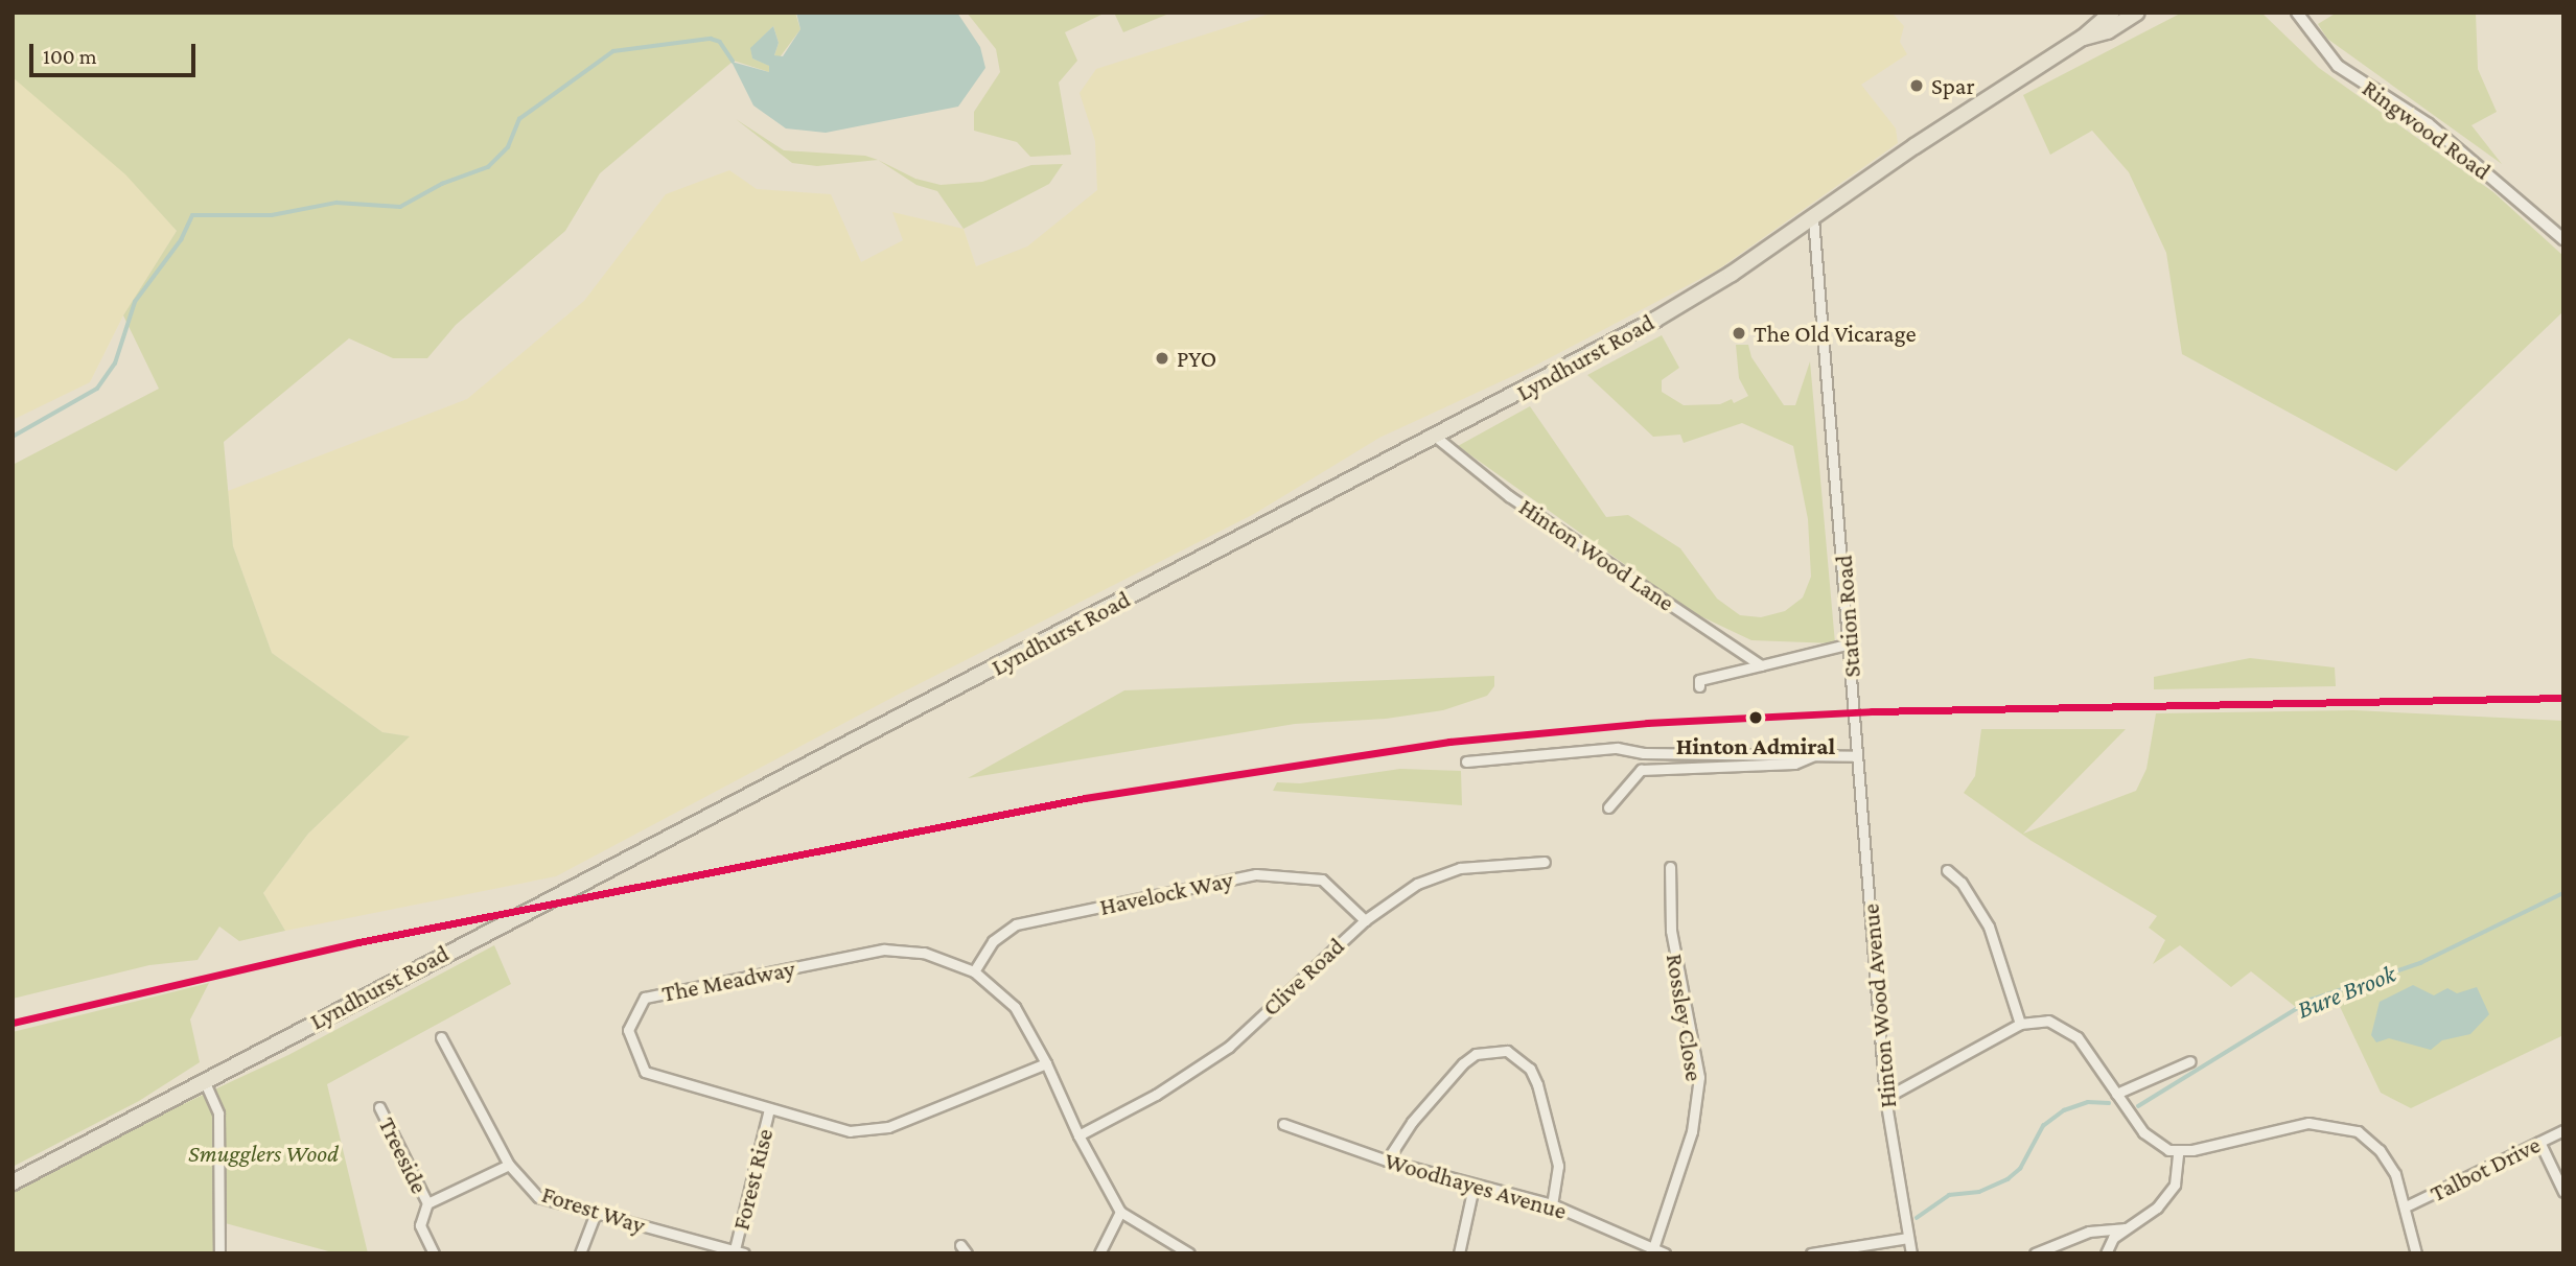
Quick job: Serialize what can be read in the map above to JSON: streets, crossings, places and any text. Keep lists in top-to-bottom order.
{
  "streets": {
    "main road": ["Lyndhurst Road"],
    "street": [
      "Ringwood Road",
      "Hinton Wood Lane",
      "Station Road",
      "Havelock Way",
      "Clive Road",
      "The Meadway",
      "Hinton Wood Avenue",
      "Rossley Close",
      "Treeside",
      "Talbot Drive",
      "Forest Rise",
      "Woodhayes Avenue",
      "Forest Way"
    ]
  },
  "crossings": [
    ["Lyndhurst Road", "Hinton Wood Lane"],
    ["Lyndhurst Road", "Station Road"],
    ["Station Road", "Hinton Wood Avenue"],
    ["Havelock Way", "Clive Road"],
    ["Havelock Way", "The Meadway"],
    ["The Meadway", "Forest Rise"],
    ["Rossley Close", "Woodhayes Avenue"],
    ["Treeside", "Forest Way"],
    ["Forest Rise", "Forest Way"]
  ],
  "water": ["Bure Brook"],
  "parks": ["Smugglers Wood"],
  "places": [
    "Spar",
    "The Old Vicarage",
    "PYO",
    "Hinton Admiral"
  ],
  "scale_bar": "100 m"
}
